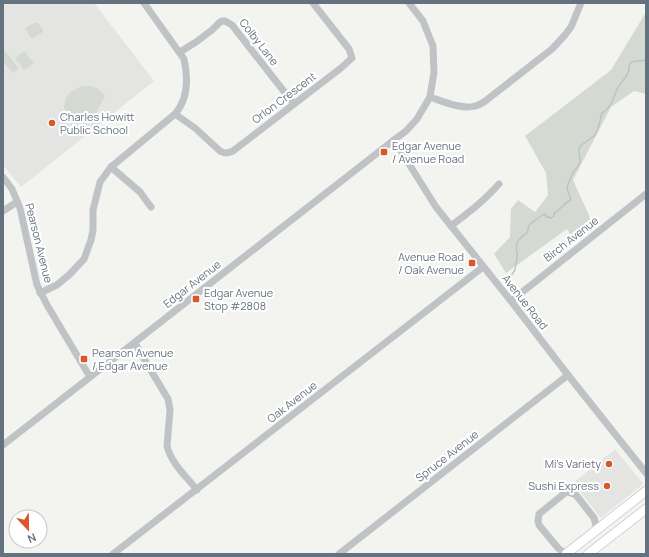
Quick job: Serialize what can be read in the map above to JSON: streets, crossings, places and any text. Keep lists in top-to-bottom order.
{
  "streets": {
    "street": [
      "Colby Lane",
      "Orlon Crescent",
      "Birch Avenue",
      "Pearson Avenue",
      "Edgar Avenue",
      "Avenue Road",
      "Oak Avenue",
      "Spruce Avenue"
    ]
  },
  "crossings": [
    ["Colby Lane", "Orlon Crescent"],
    ["Birch Avenue", "Avenue Road"],
    ["Pearson Avenue", "Edgar Avenue"],
    ["Edgar Avenue", "Avenue Road"],
    ["Avenue Road", "Oak Avenue"],
    ["Avenue Road", "Spruce Avenue"]
  ],
  "places": {
    "other": ["Charles Howitt Public School", "Mi’s Variety", "Sushi Express"],
    "transit": [
      "Edgar Avenue / Avenue Road",
      "Avenue Road / Oak Avenue",
      "Edgar Avenue Stop #2808",
      "Pearson Avenue / Edgar Avenue"
    ]
  },
  "north": "bottom"
}
